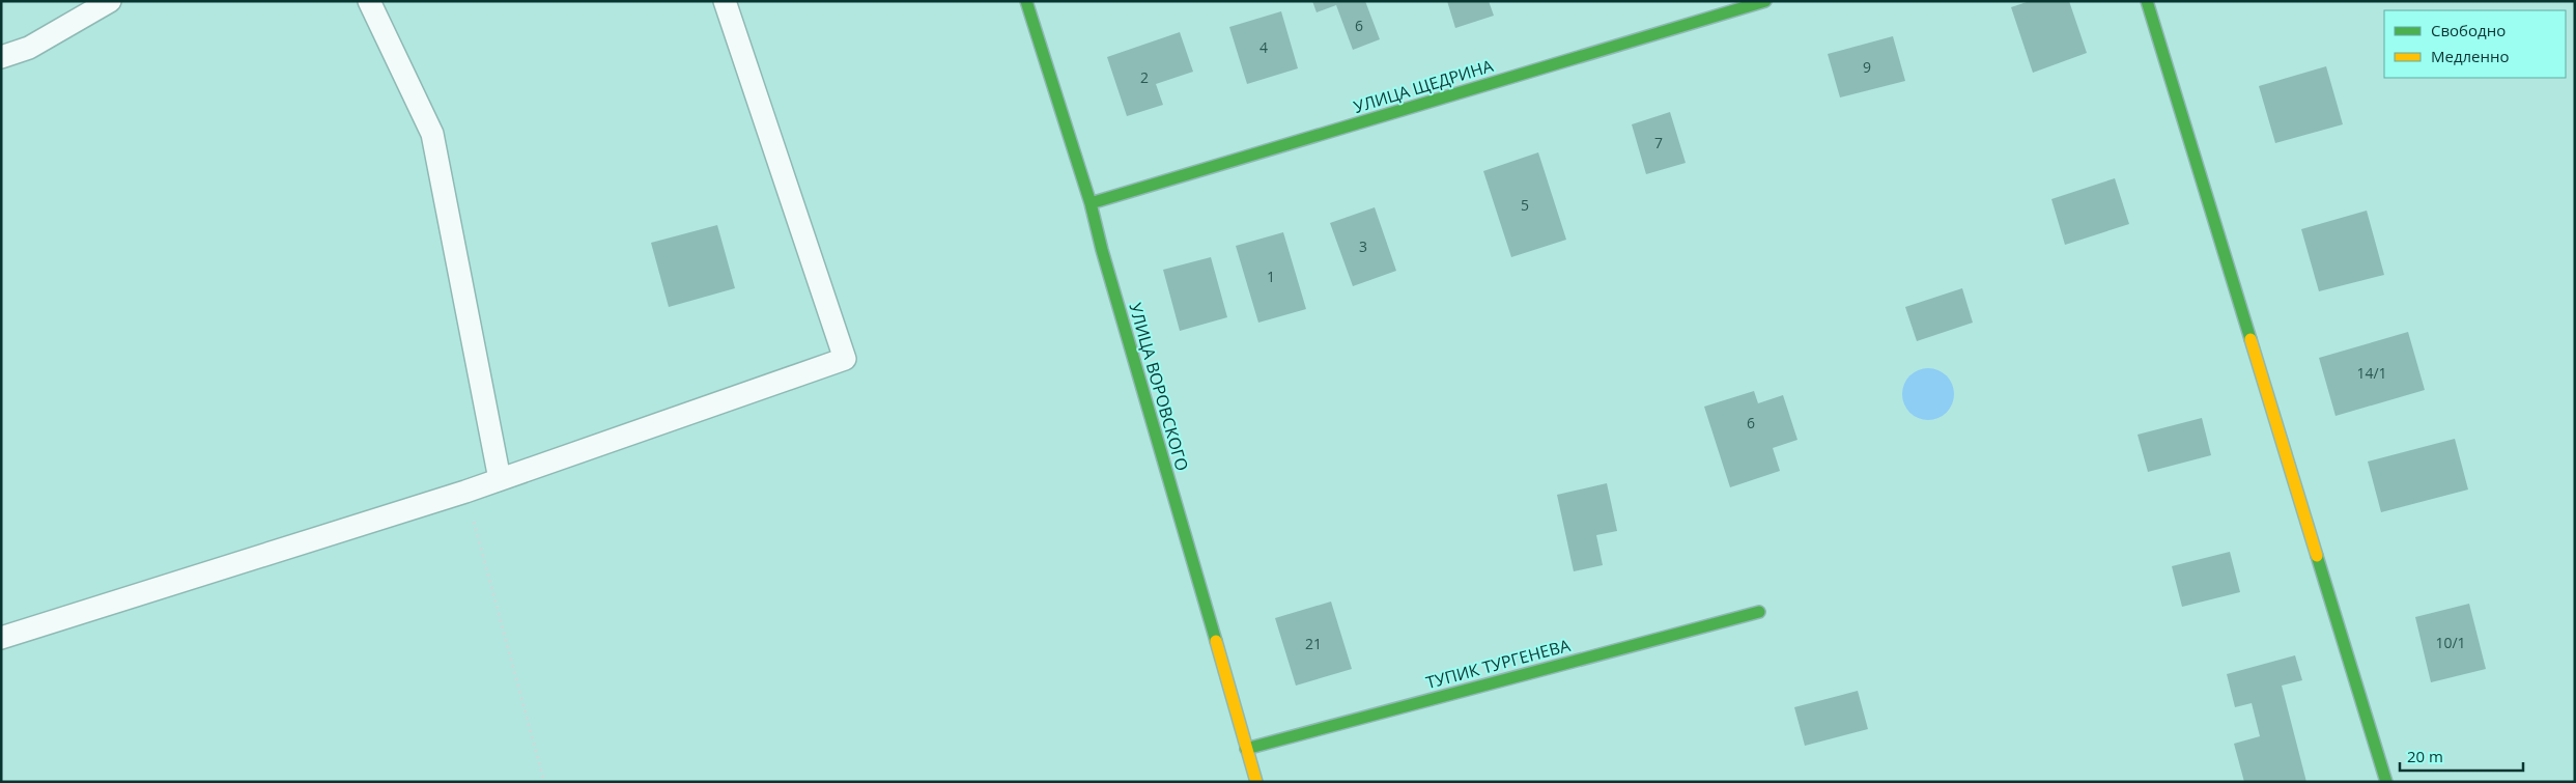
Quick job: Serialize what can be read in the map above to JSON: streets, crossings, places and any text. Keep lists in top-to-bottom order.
{
  "streets": {
    "street": ["УЛИЦА ЩЕДРИНА", "УЛИЦА ВОРОВСКОГО", "ТУПИК ТУРГЕНЕВА"]
  },
  "crossings": [
    ["УЛИЦА ЩЕДРИНА", "УЛИЦА ВОРОВСКОГО"],
    ["УЛИЦА ВОРОВСКОГО", "ТУПИК ТУРГЕНЕВА"]
  ],
  "house_numbers": [
    "6",
    "4",
    "9",
    "2",
    "7",
    "5",
    "3",
    "1",
    "14/1",
    "6",
    "10/1",
    "21"
  ],
  "legend": ["Свободно", "Медленно"],
  "scale_bar": "20 m"
}
